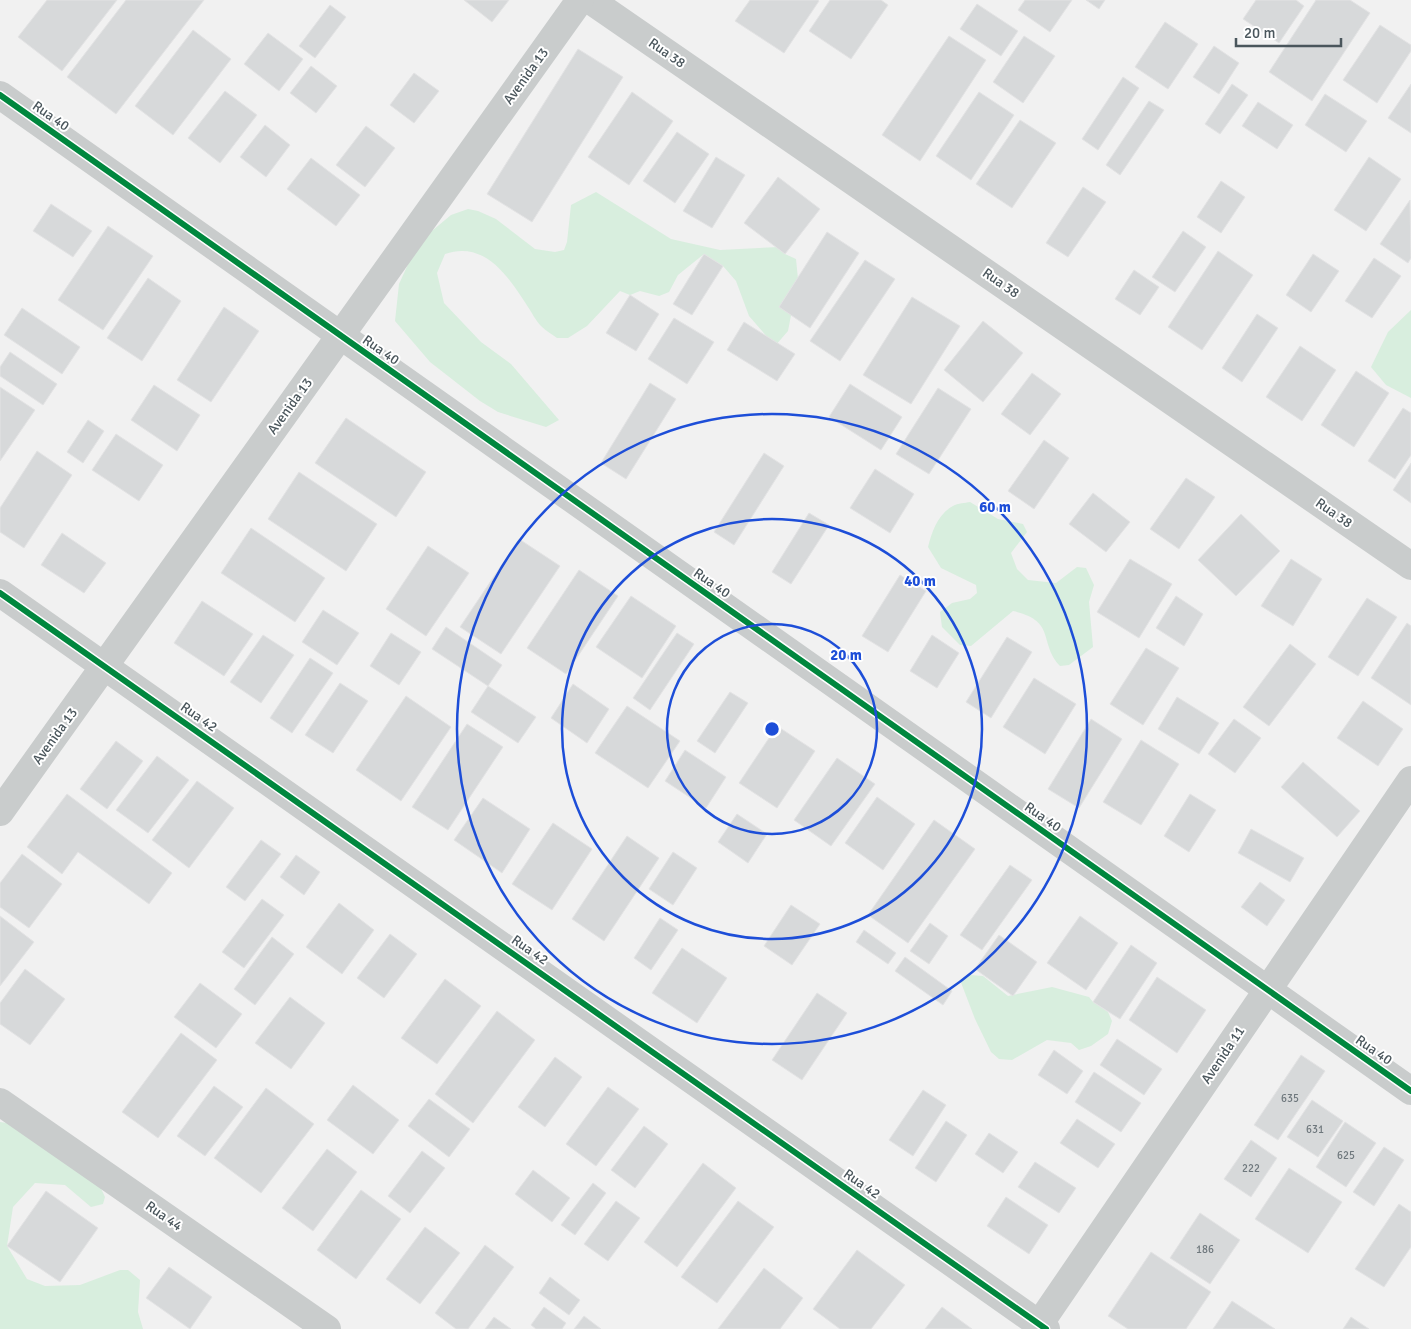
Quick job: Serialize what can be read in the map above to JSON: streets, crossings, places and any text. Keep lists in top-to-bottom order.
{
  "streets": {
    "street": [
      "Rua 38",
      "Avenida 13",
      "Rua 40",
      "Rua 42",
      "Avenida 11",
      "Rua 44"
    ]
  },
  "crossings": [
    ["Avenida 13", "Rua 40"],
    ["Avenida 13", "Rua 42"],
    ["Rua 40", "Avenida 11"],
    ["Rua 42", "Avenida 11"]
  ],
  "house_numbers": [
    "635",
    "631",
    "625",
    "222",
    "186"
  ],
  "scale_bar": "20 m",
  "rings": ["60 m", "40 m", "20 m"]
}
